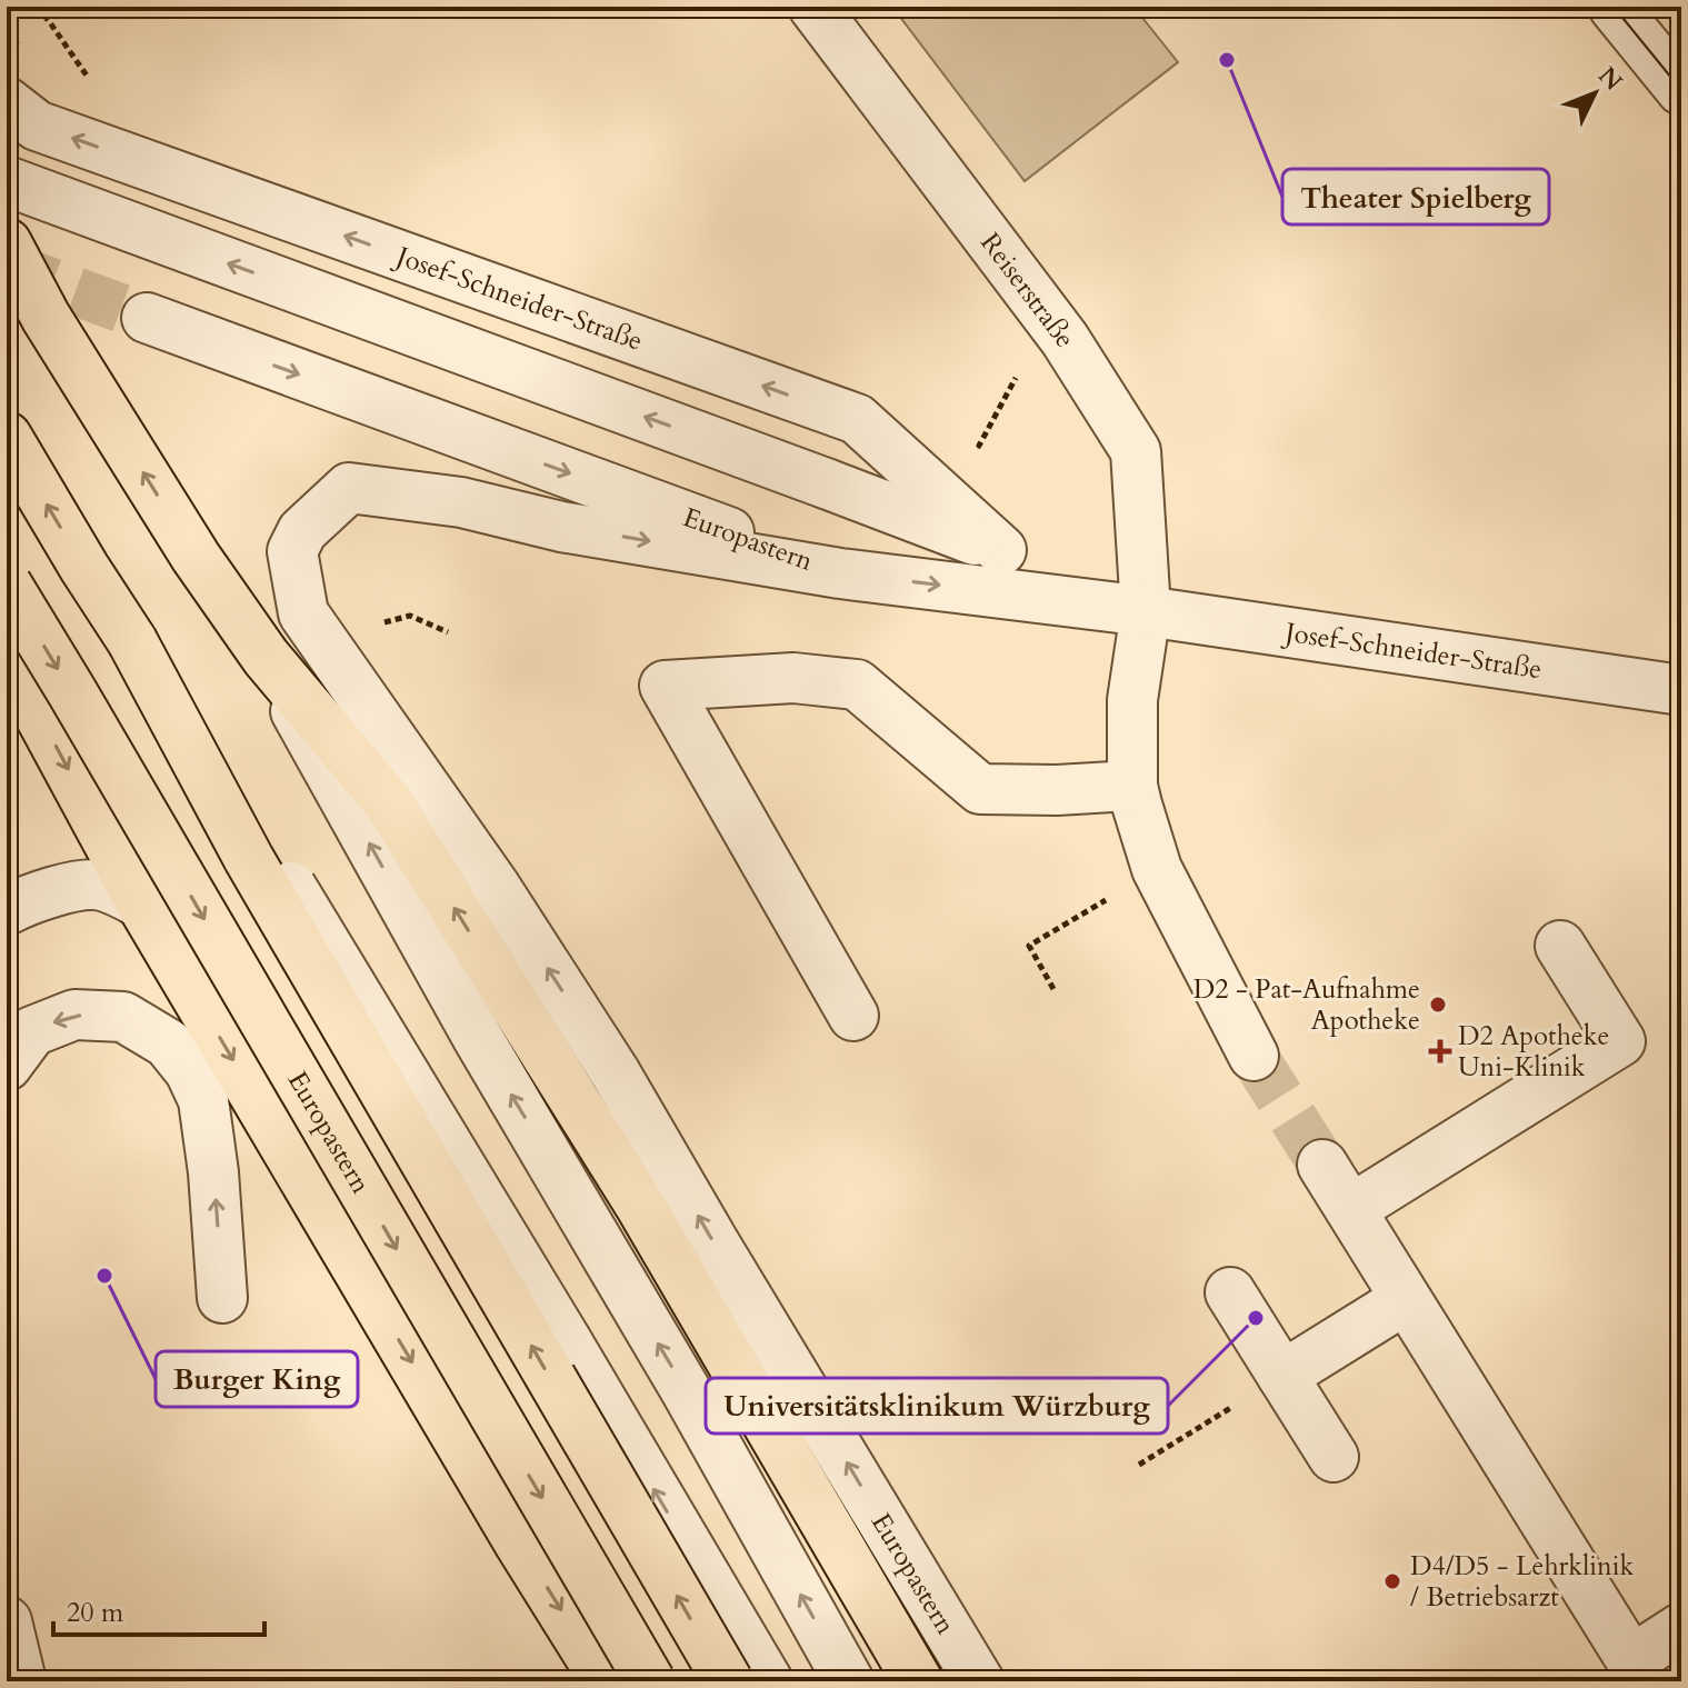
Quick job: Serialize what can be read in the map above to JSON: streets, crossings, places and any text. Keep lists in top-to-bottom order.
{
  "streets": {
    "main road": ["Europastern"],
    "street": ["Reiserstraße", "Josef-Schneider-Straße"]
  },
  "crossings": [
    ["Reiserstraße", "Josef-Schneider-Straße"],
    ["Josef-Schneider-Straße", "Europastern"]
  ],
  "places": {
    "other": [
      "Theater Spielberg",
      "D2 - Pat-Aufnahme Apotheke",
      "Burger King",
      "Universitätsklinikum Würzburg",
      "D4/D5 - Lehrklinik / Betriebsarzt"
    ],
    "health": ["D2 Apotheke Uni-Klinik"]
  },
  "scale_bar": "20 m",
  "north": "top right"
}
